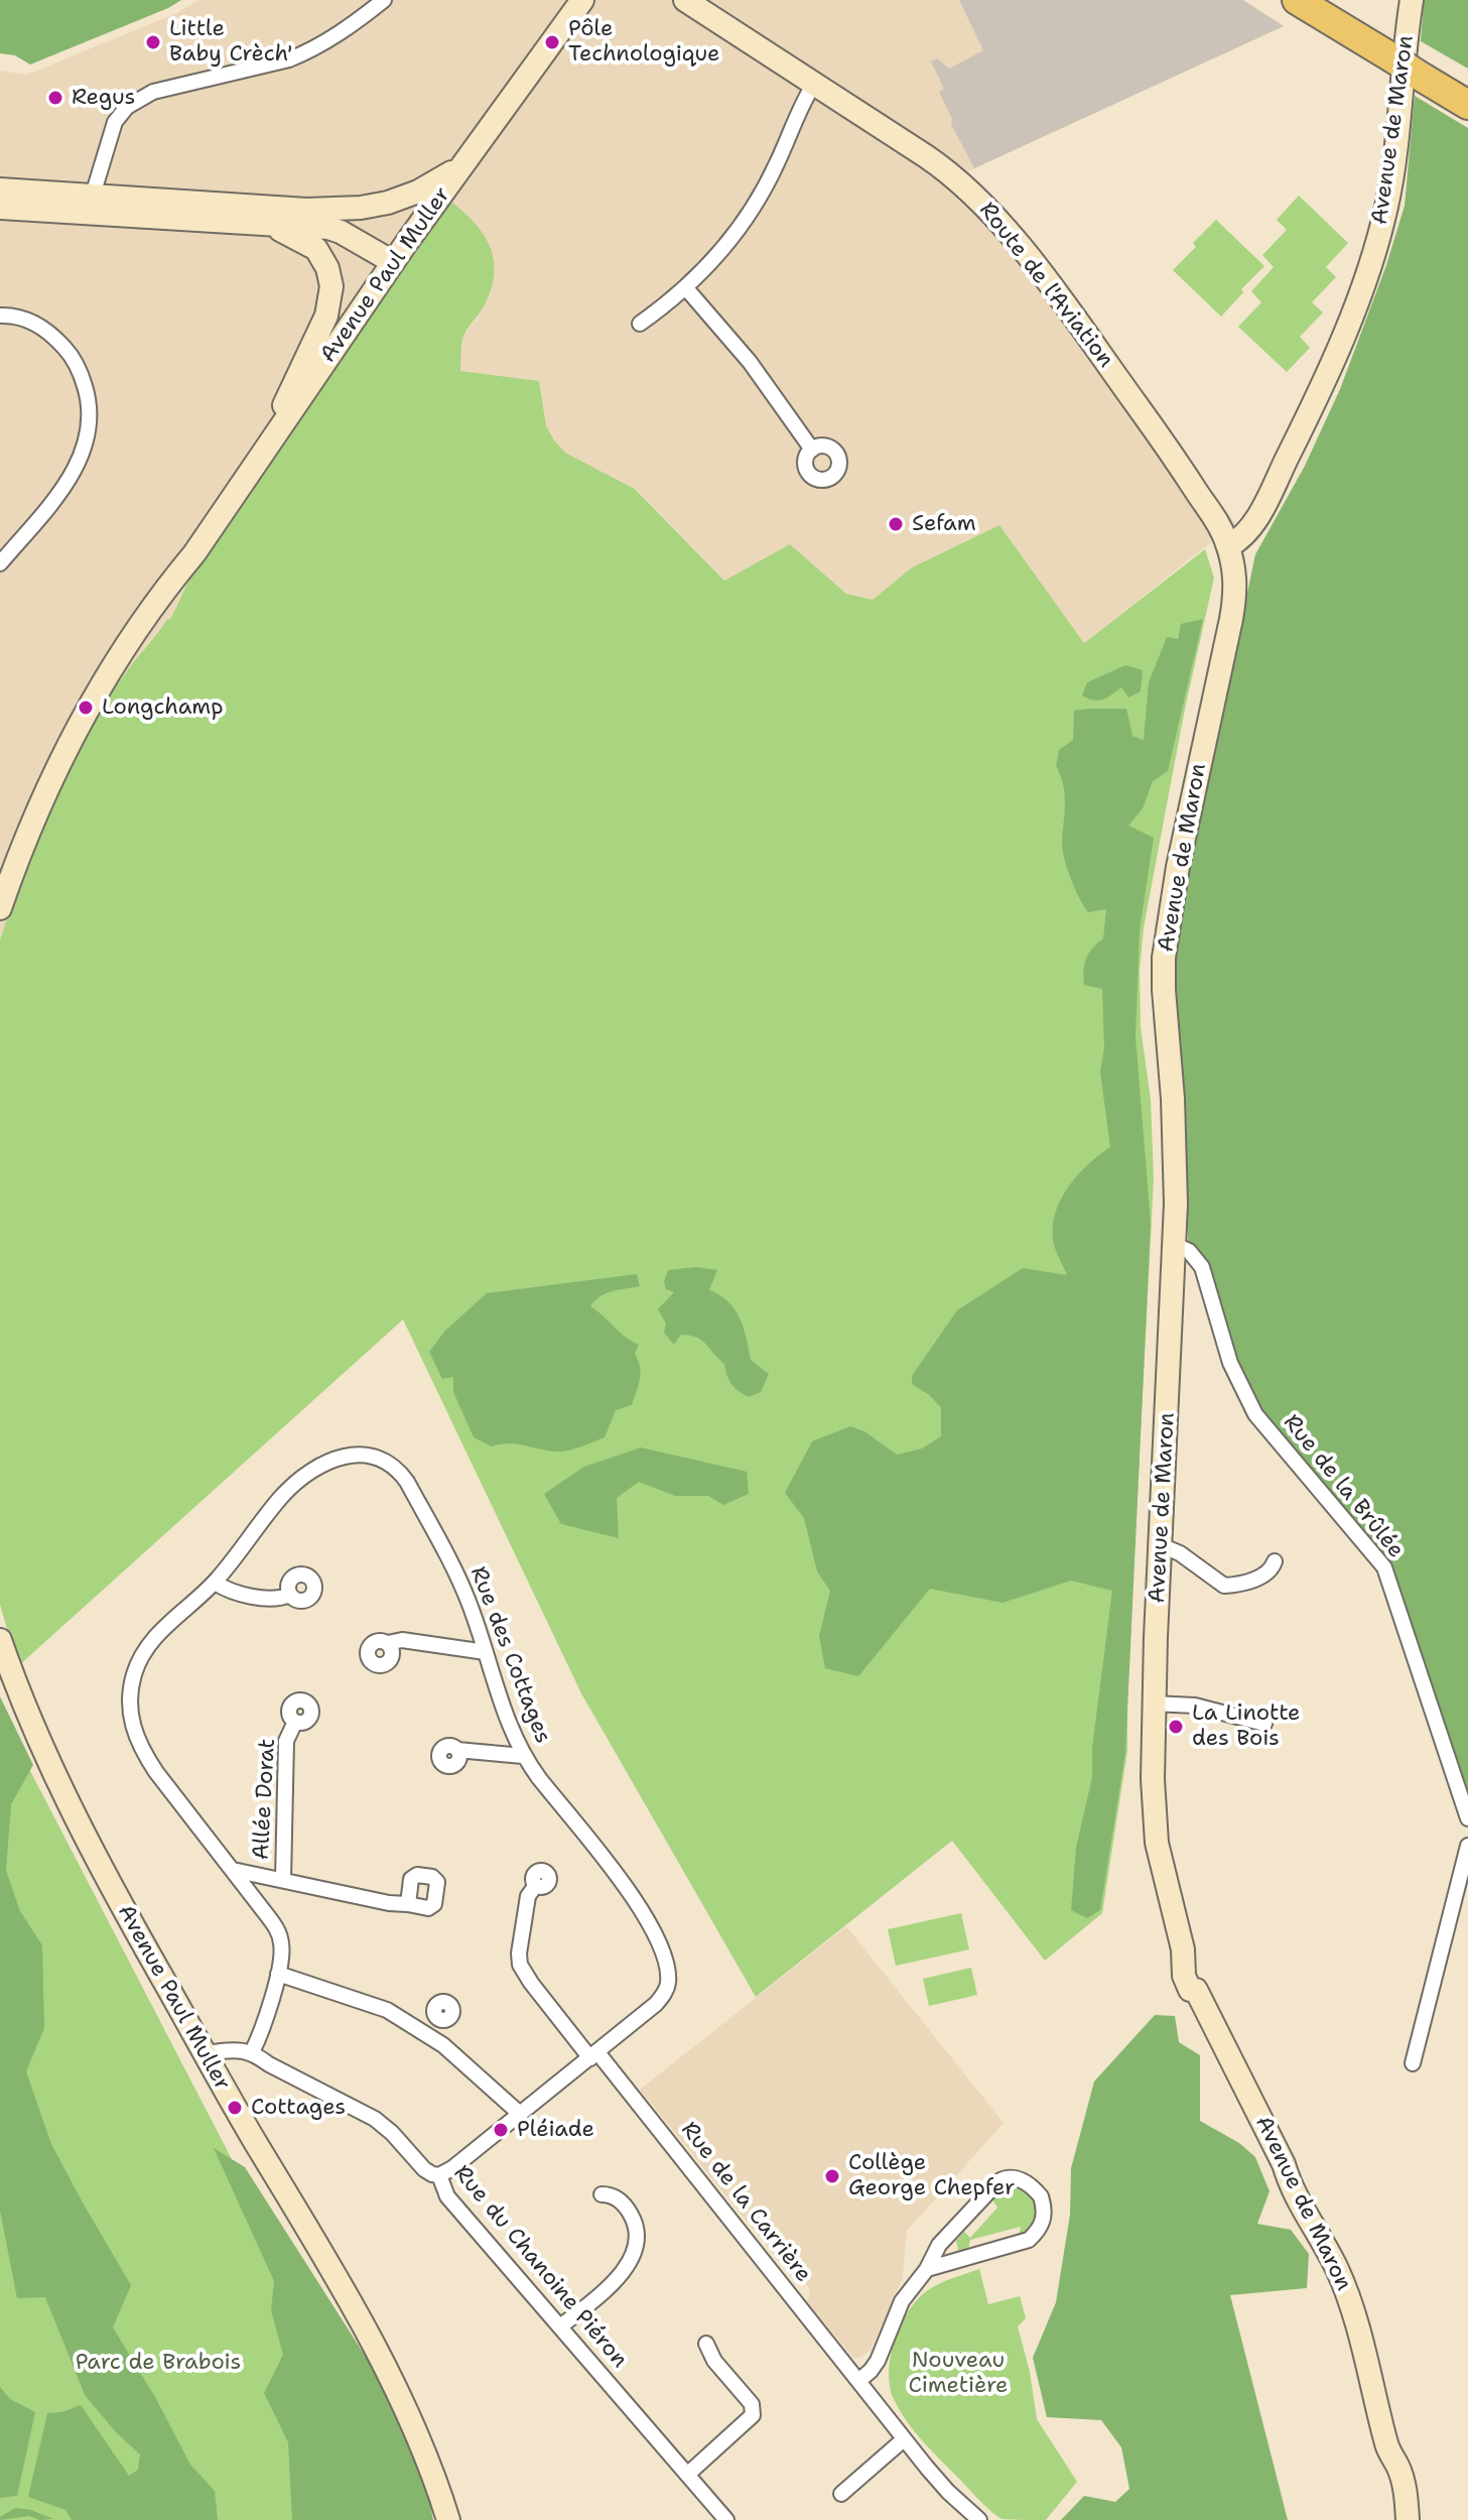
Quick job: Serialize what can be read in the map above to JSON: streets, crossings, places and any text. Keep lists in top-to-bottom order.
{
  "streets": {
    "street": [
      "Avenue de Maron",
      "Avenue Paul Muller",
      "Route de l'Aviation",
      "Rue de la Brûlée",
      "Rue des Cottages",
      "Allée Dorat",
      "Rue de la Carrière",
      "Rue du Chanoine Piéron"
    ]
  },
  "crossings": [
    ["Avenue de Maron", "Route de l'Aviation"],
    ["Avenue de Maron", "Rue de la Brûlée"],
    ["Rue des Cottages", "Rue de la Carrière"],
    ["Rue des Cottages", "Rue du Chanoine Piéron"]
  ],
  "parks": ["Nouveau Cimetière", "Parc de Brabois"],
  "places": [
    "Little Baby Crèch'",
    "Pôle Technologique",
    "Regus",
    "Sefam",
    "Longchamp",
    "La Linotte des Bois",
    "Cottages",
    "Pléiade",
    "Collège George Chepfer"
  ]
}
